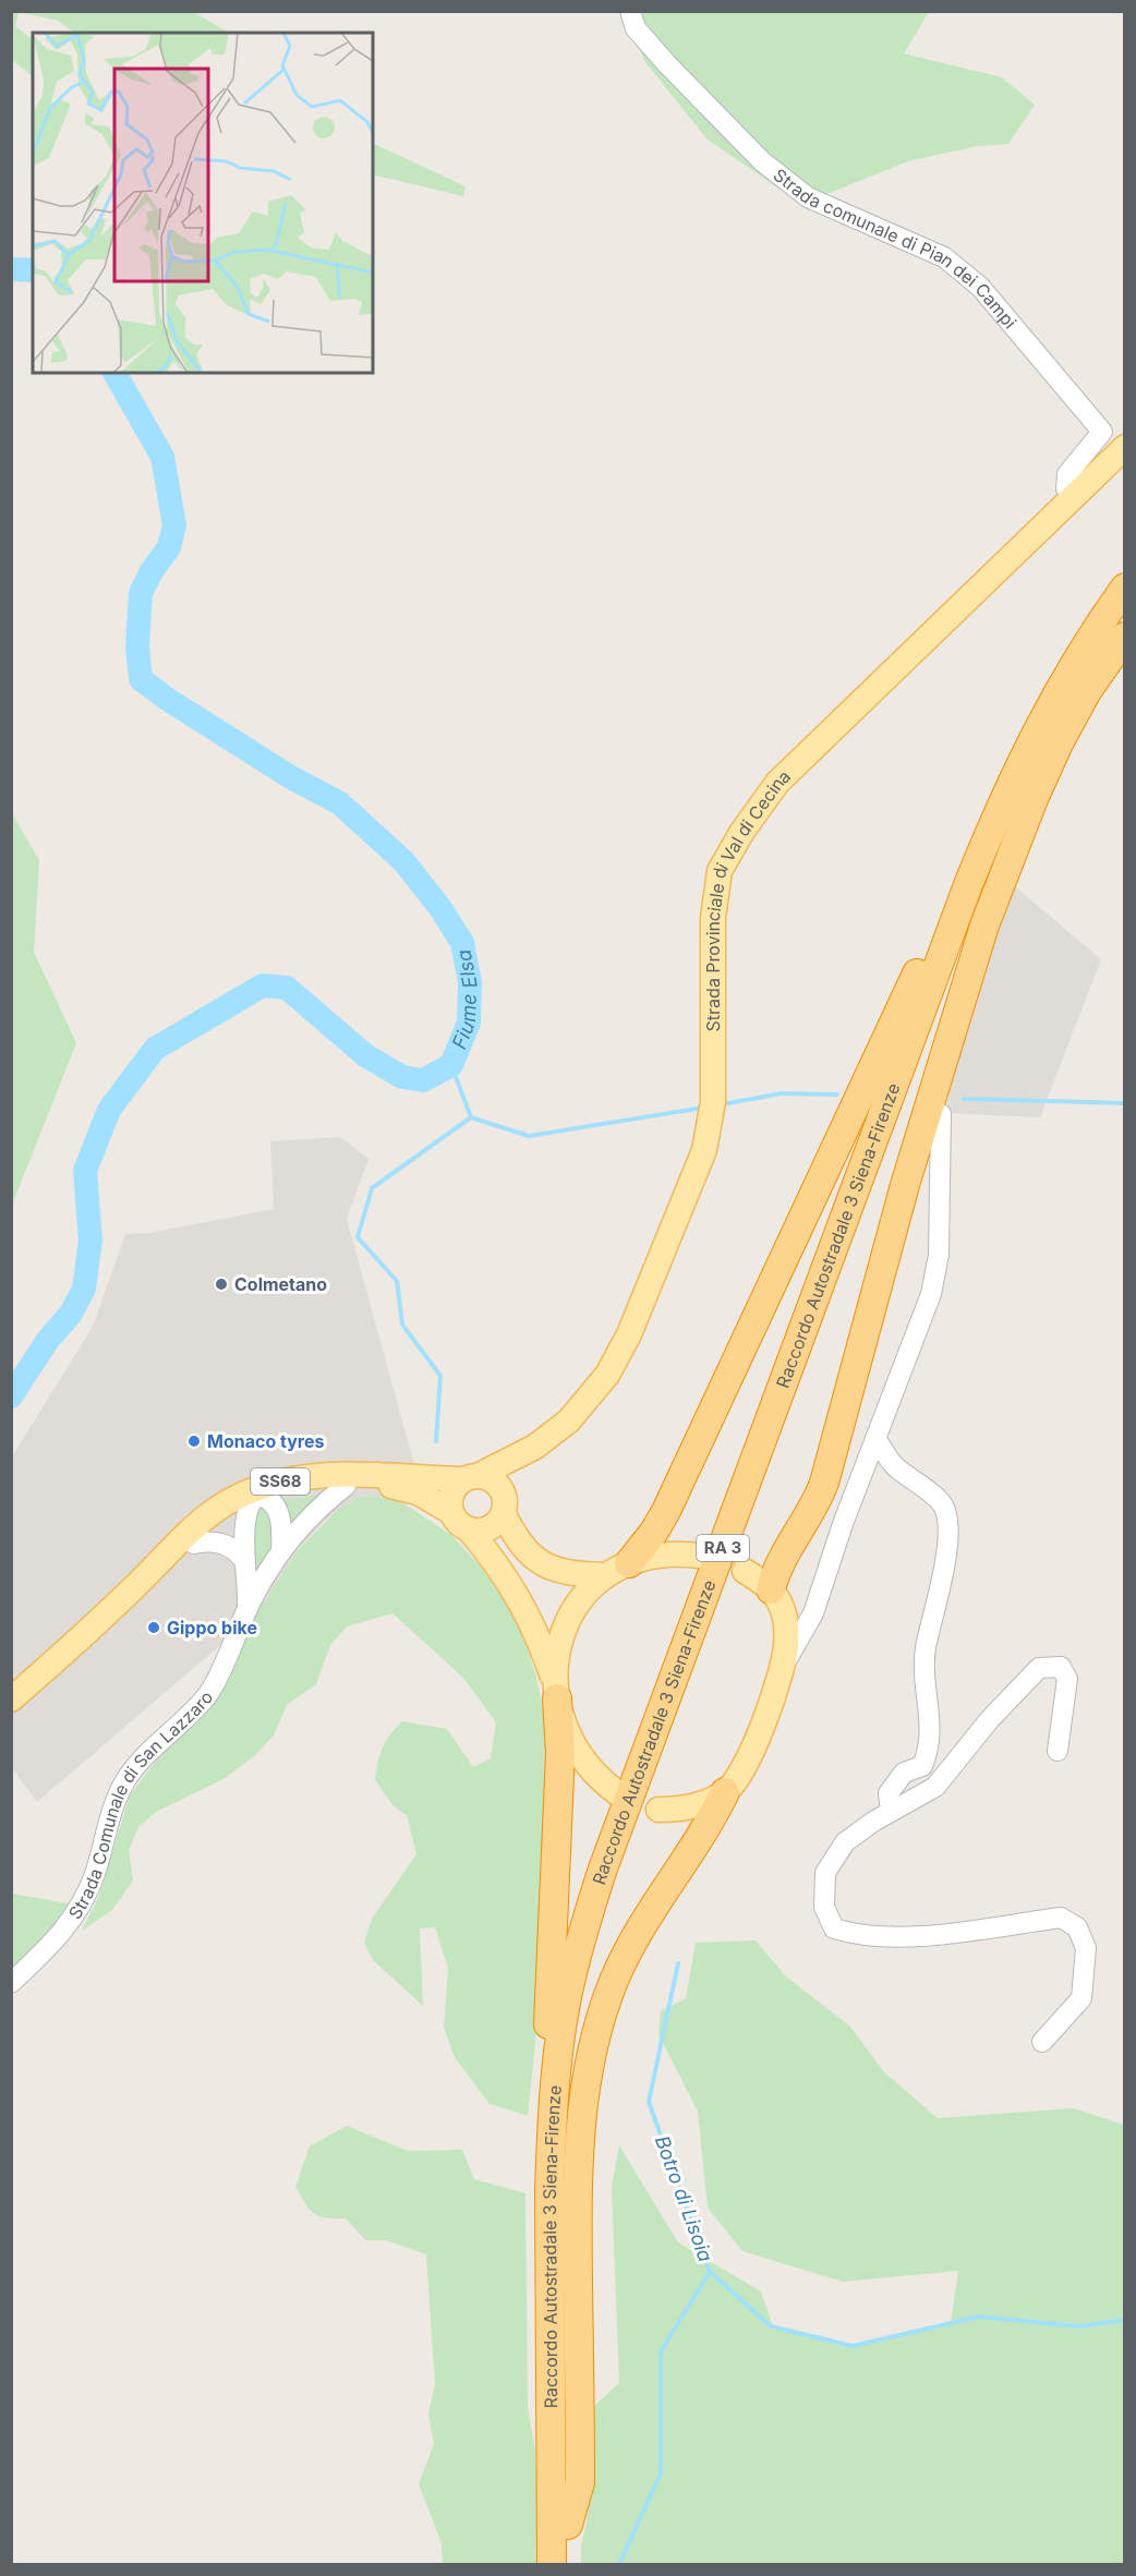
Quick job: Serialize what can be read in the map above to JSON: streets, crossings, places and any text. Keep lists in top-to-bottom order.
{
  "streets": {
    "highway": ["Raccordo Autostradale 3 Siena-Firenze", "RA 3"],
    "main road": ["Strada Provinciale di Val di Cecina", "SS68"],
    "street": ["Strada comunale di Pian dei Campi", "Strada Comunale di San Lazzaro"]
  },
  "crossings": [
    ["Strada comunale di Pian dei Campi", "Strada Provinciale di Val di Cecina"],
    ["Strada Provinciale di Val di Cecina", "SS68"],
    ["SS68", "Strada Comunale di San Lazzaro"]
  ],
  "water": ["Fiume Elsa", "Botro di Lisoia"],
  "places": ["Colmetano", "Monaco tyres", "Gippo bike"]
}
